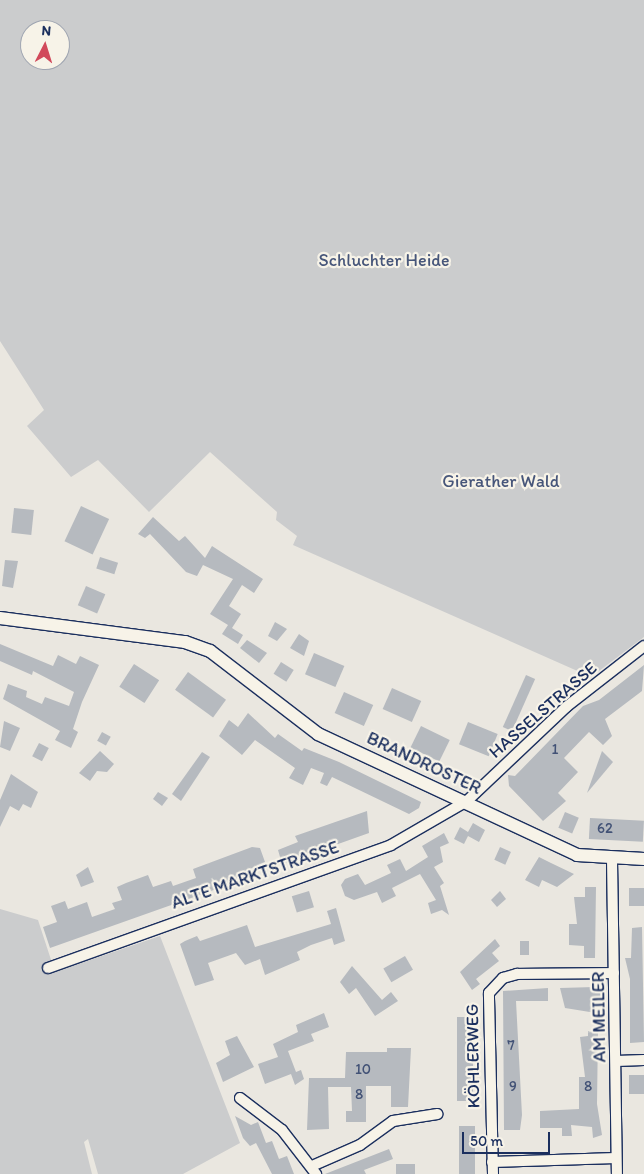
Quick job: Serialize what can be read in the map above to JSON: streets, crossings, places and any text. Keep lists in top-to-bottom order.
{
  "streets": {
    "street": [
      "HASSELSTRASSE",
      "BRANDROSTER",
      "ALTE MARKTSTRASSE",
      "AM MEILER",
      "KÖHLERWEG"
    ]
  },
  "crossings": [
    ["HASSELSTRASSE", "BRANDROSTER"],
    ["HASSELSTRASSE", "ALTE MARKTSTRASSE"],
    ["BRANDROSTER", "ALTE MARKTSTRASSE"],
    ["BRANDROSTER", "AM MEILER"],
    ["AM MEILER", "KÖHLERWEG"]
  ],
  "parks": ["Schluchter Heide", "Gierather Wald"],
  "house_numbers": [
    "1",
    "62",
    "7",
    "10",
    "9",
    "8",
    "8"
  ],
  "scale_bar": "50 m",
  "north": "top"
}
